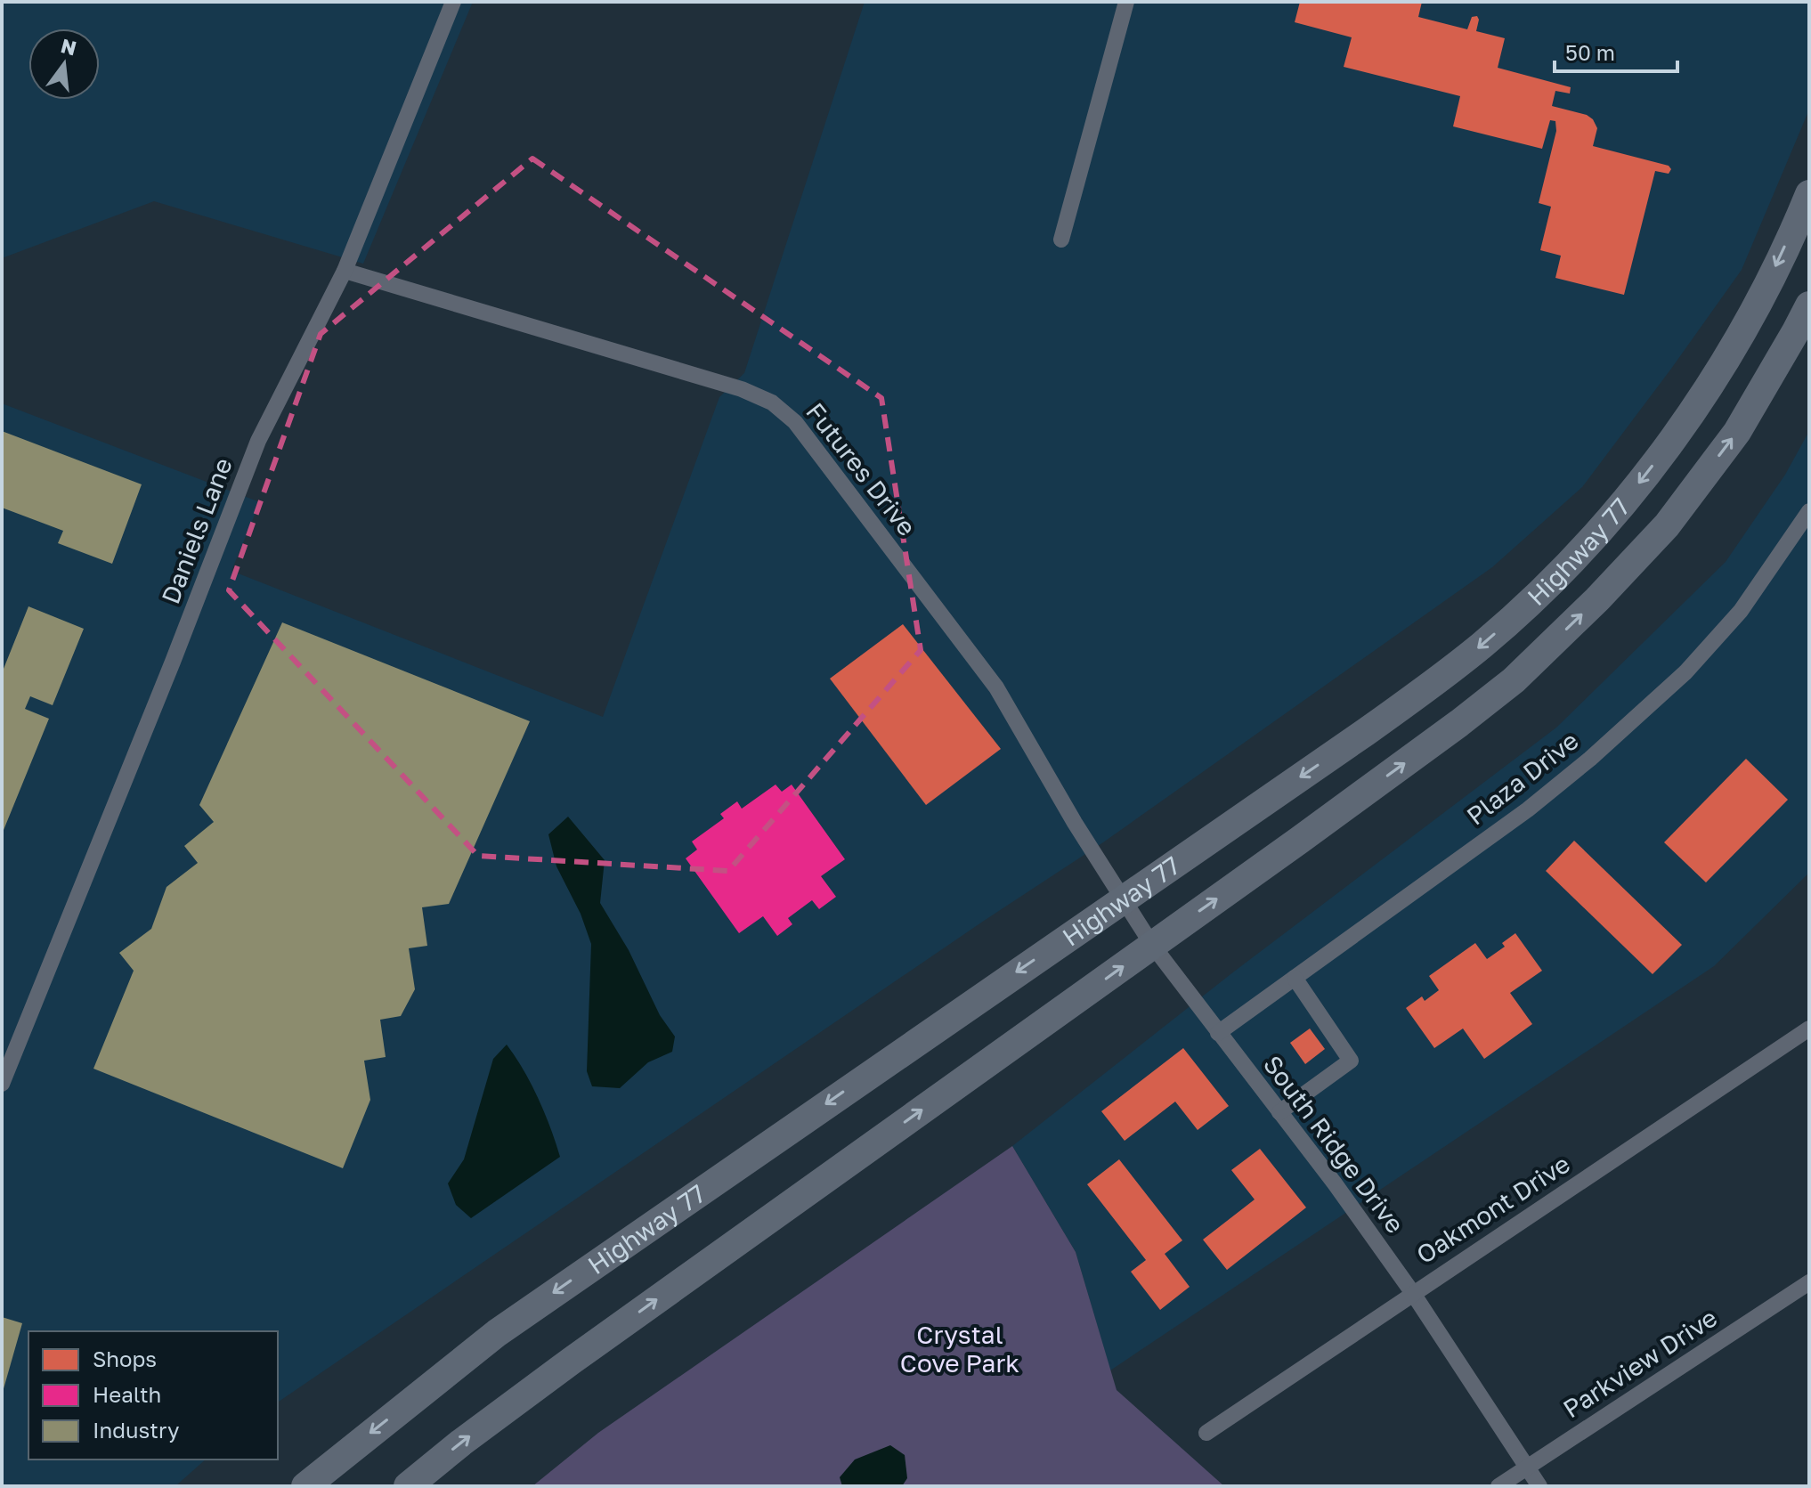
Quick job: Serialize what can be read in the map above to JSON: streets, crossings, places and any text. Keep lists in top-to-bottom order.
{
  "streets": {
    "highway": ["Highway 77"],
    "street": [
      "Futures Drive",
      "Daniels Lane",
      "Plaza Drive",
      "South Ridge Drive",
      "Oakmont Drive",
      "Parkview Drive"
    ]
  },
  "crossings": [
    ["Futures Drive", "Daniels Lane"],
    ["Futures Drive", "Highway 77"],
    ["Futures Drive", "South Ridge Drive"],
    ["Highway 77", "South Ridge Drive"],
    ["Plaza Drive", "South Ridge Drive"],
    ["South Ridge Drive", "Oakmont Drive"],
    ["South Ridge Drive", "Parkview Drive"]
  ],
  "parks": ["Crystal Cove Park"],
  "legend": ["Shops", "Health", "Industry"],
  "scale_bar": "50 m",
  "north": "top"
}
